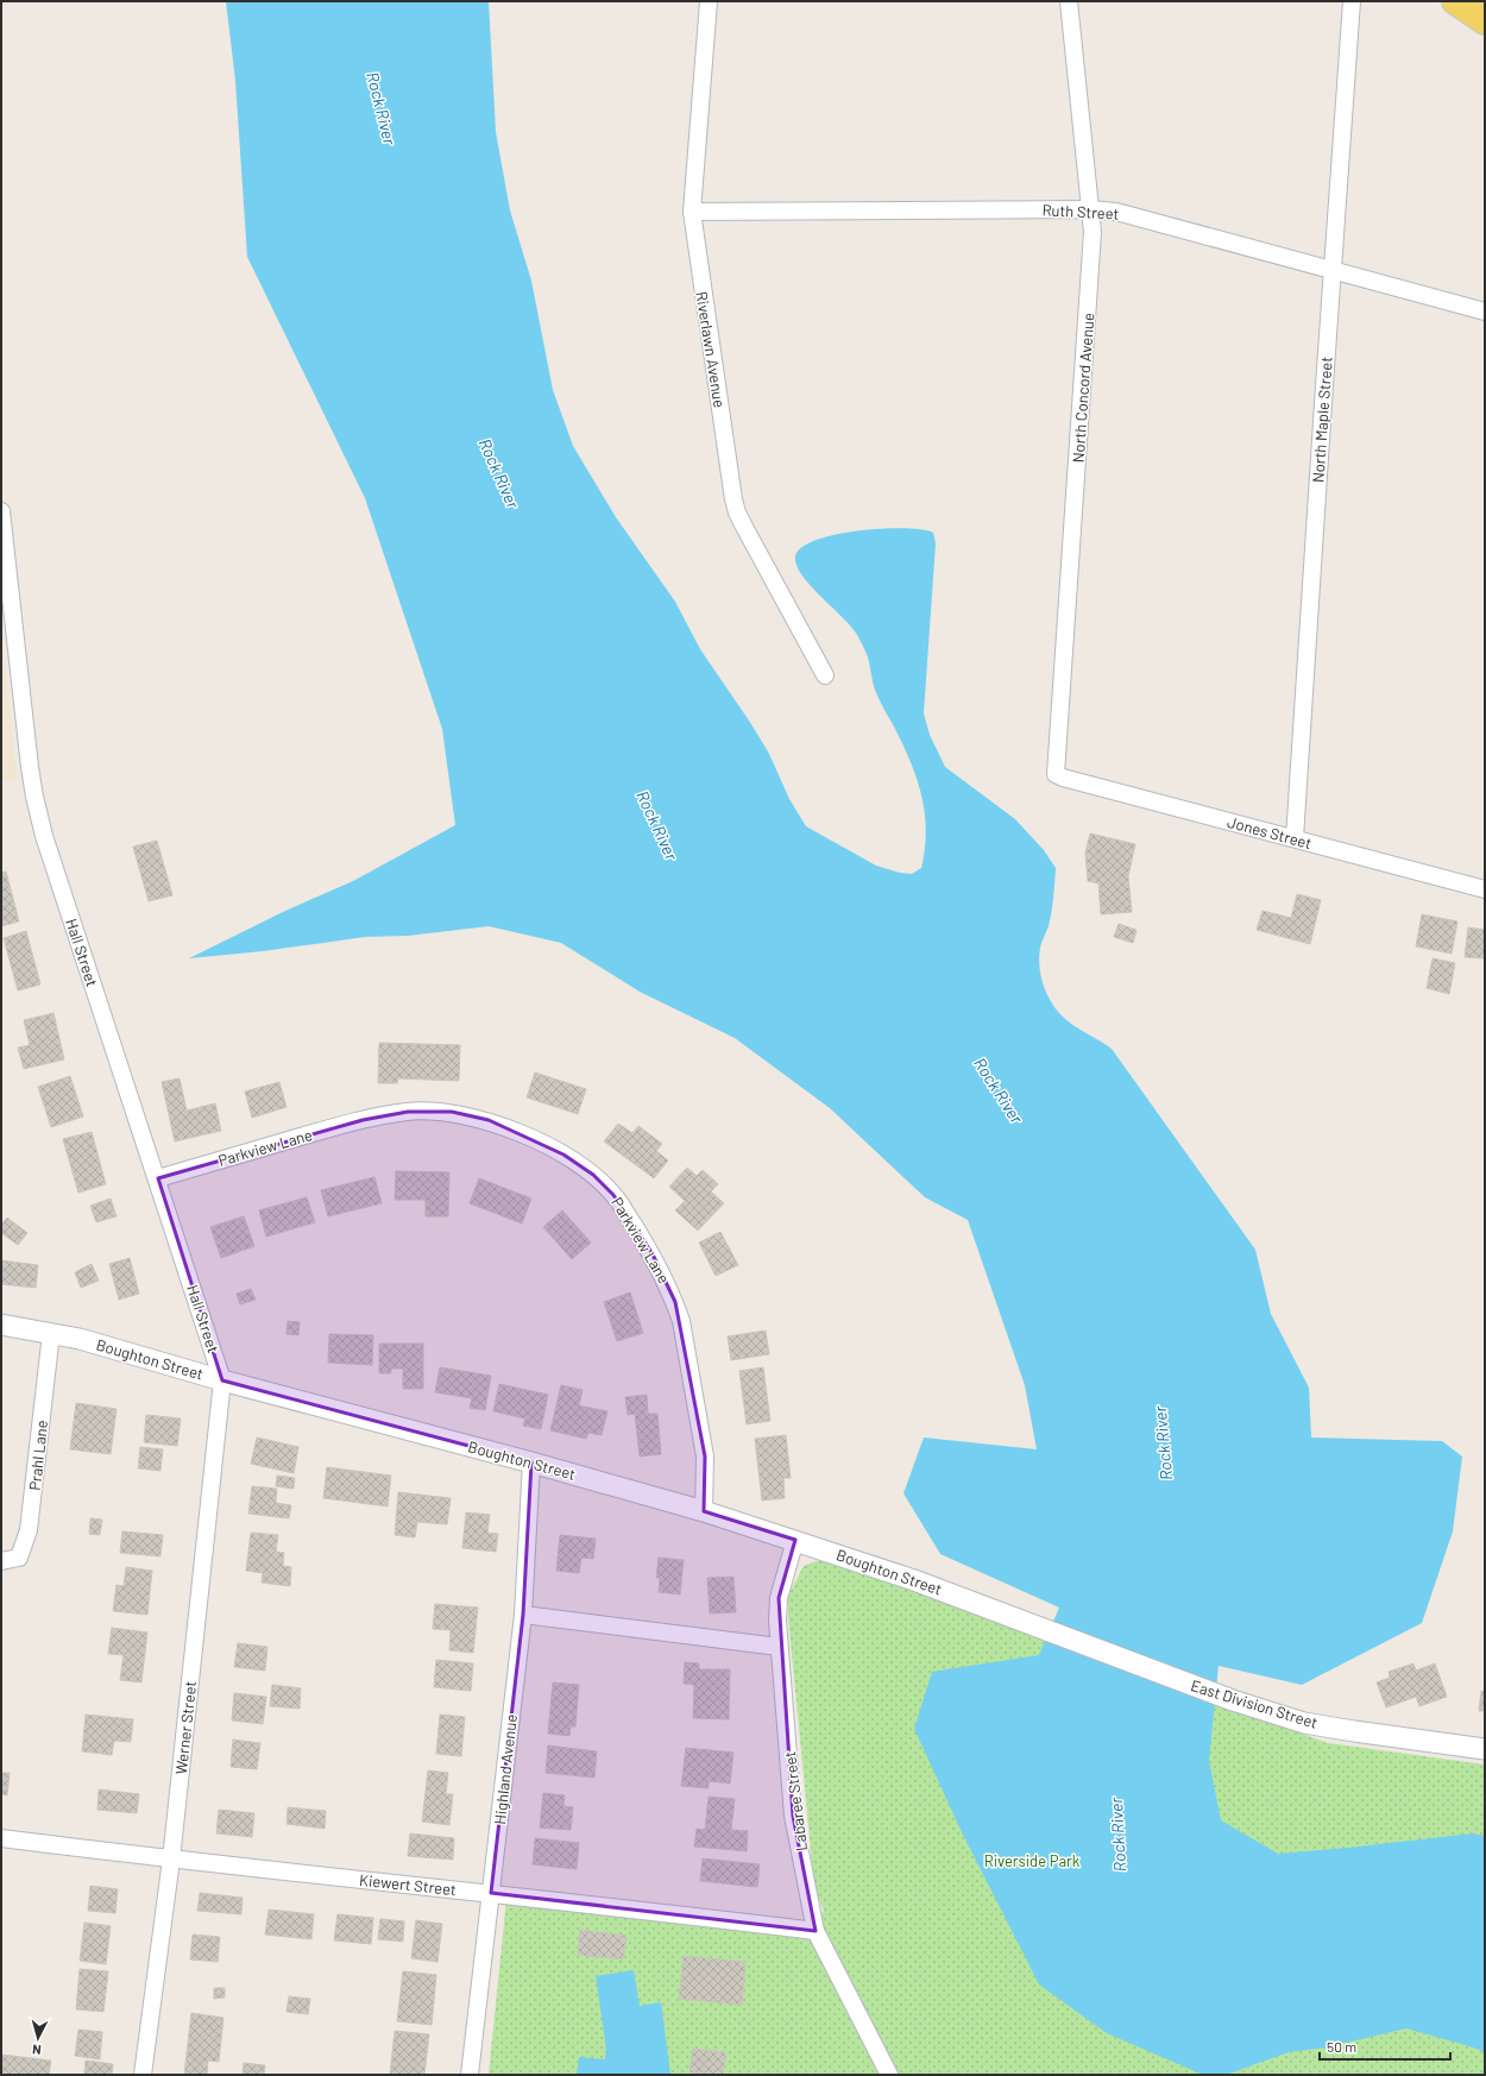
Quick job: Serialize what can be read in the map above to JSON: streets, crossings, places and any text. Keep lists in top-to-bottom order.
{
  "streets": {
    "street": [
      "Ruth Street",
      "Riverlawn Avenue",
      "North Concord Avenue",
      "North Maple Street",
      "Jones Street",
      "Hall Street",
      "Parkview Lane",
      "Boughton Street",
      "Prahl Lane",
      "East Division Street",
      "Werner Street",
      "Highland Avenue",
      "Labaree Street",
      "Kiewert Street"
    ]
  },
  "crossings": [
    ["Ruth Street", "Riverlawn Avenue"],
    ["Ruth Street", "North Concord Avenue"],
    ["Ruth Street", "North Maple Street"],
    ["North Concord Avenue", "Jones Street"],
    ["North Maple Street", "Jones Street"],
    ["Hall Street", "Parkview Lane"],
    ["Hall Street", "Boughton Street"],
    ["Hall Street", "Werner Street"],
    ["Parkview Lane", "Boughton Street"],
    ["Boughton Street", "Prahl Lane"],
    ["Boughton Street", "East Division Street"],
    ["Boughton Street", "Werner Street"],
    ["Boughton Street", "Highland Avenue"],
    ["Boughton Street", "Labaree Street"],
    ["Werner Street", "Kiewert Street"],
    ["Highland Avenue", "Kiewert Street"],
    ["Labaree Street", "Kiewert Street"]
  ],
  "water": ["Rock River"],
  "parks": ["Riverside Park"],
  "scale_bar": "50 m",
  "north": "bottom"
}
